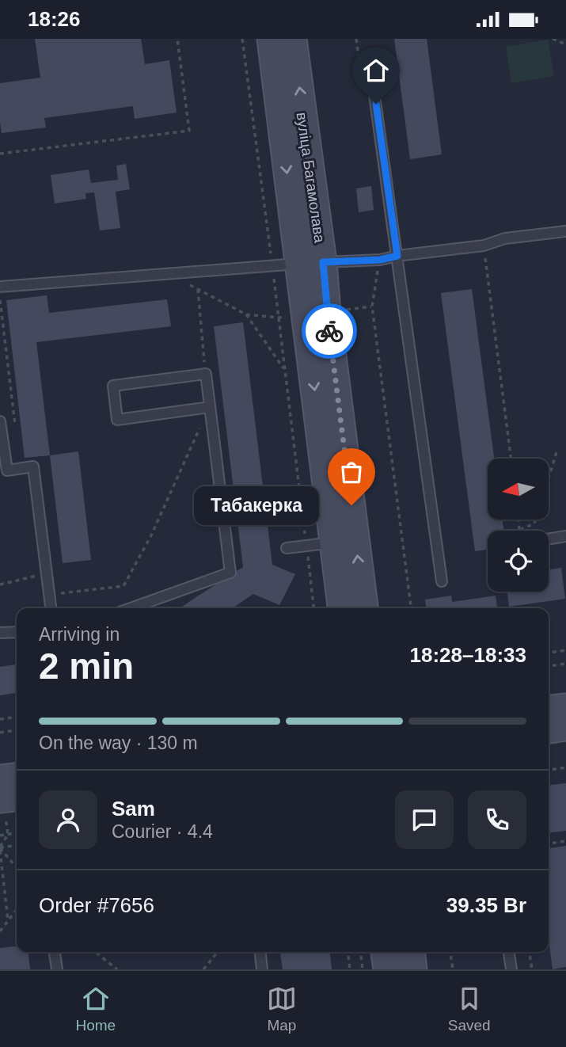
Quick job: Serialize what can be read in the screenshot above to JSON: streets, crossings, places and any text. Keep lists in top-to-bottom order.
{
  "streets": {
    "main road": ["вуліца Багамолава"]
  },
  "places": ["Табакерка"],
  "north": "left",
  "page": {
    "status": "18:26",
    "bubble": "Табакерка",
    "heading": ["2 min", "Arriving in", "18:28–18:33"],
    "panel": [
      "Sam",
      "Courier · 4.4",
      "Order #7656",
      "39.35 Br"
    ],
    "bar": "On the way · 130 m",
    "tabs": ["Home", "Map", "Saved"]
  }
}
